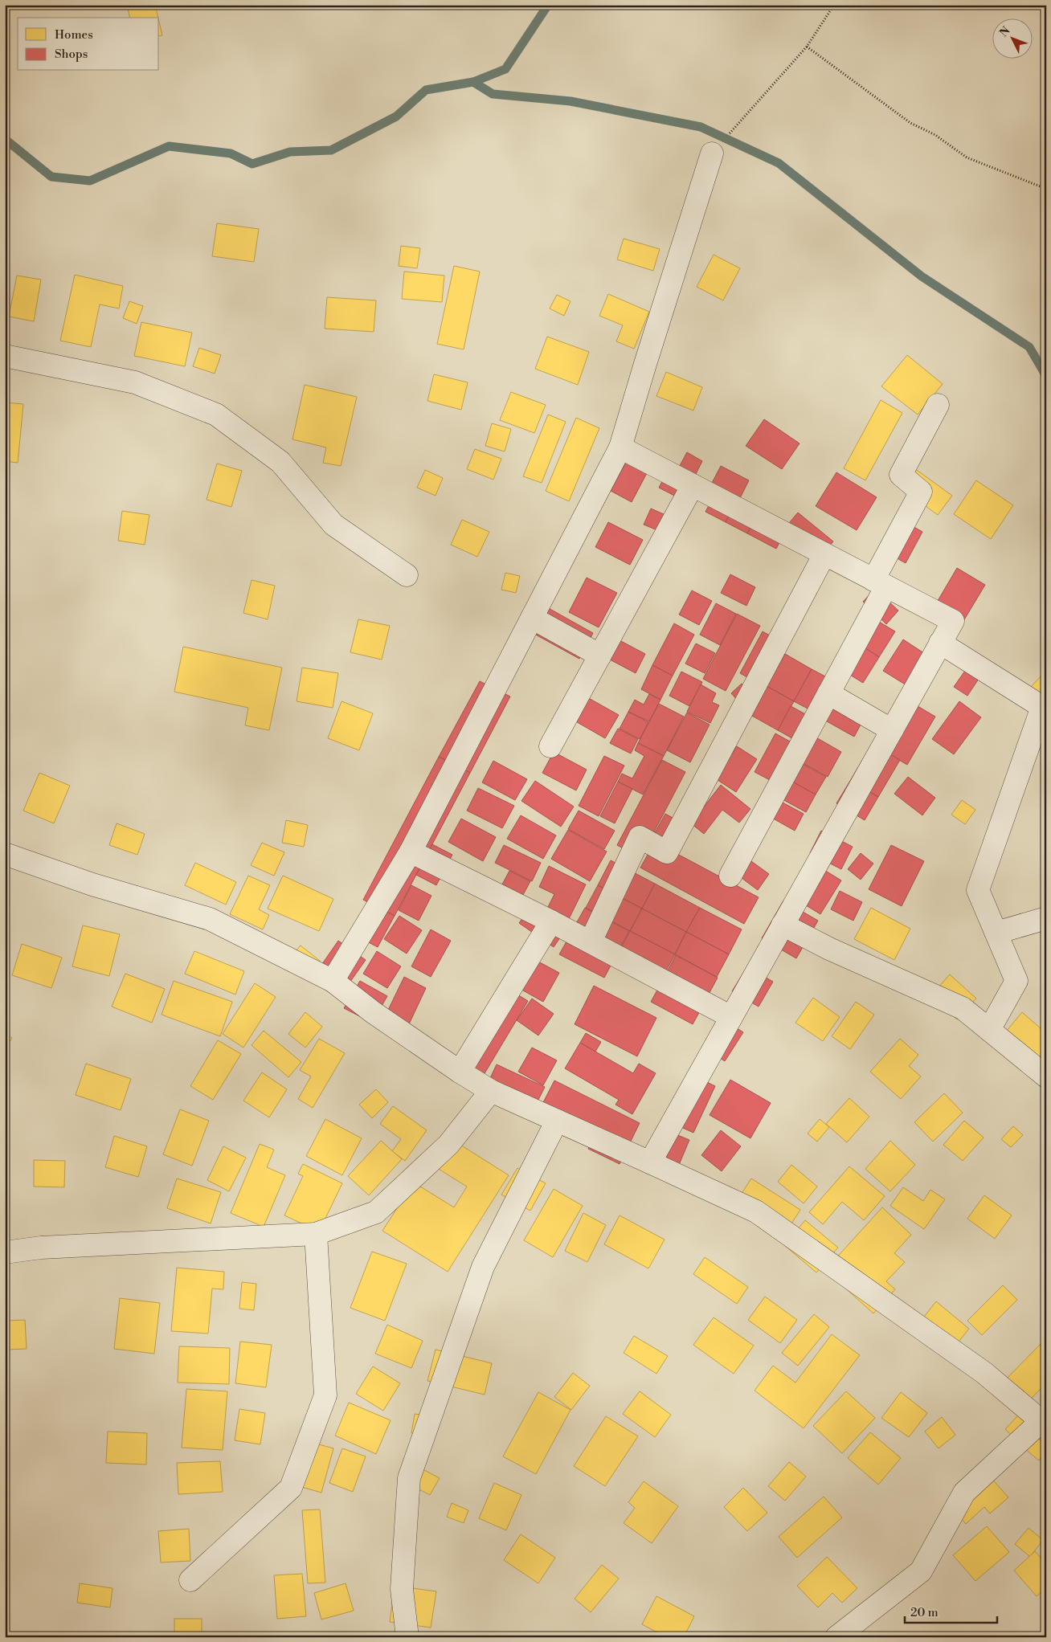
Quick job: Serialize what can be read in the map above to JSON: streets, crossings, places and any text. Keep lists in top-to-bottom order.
{
  "legend": ["Homes", "Shops"],
  "scale_bar": "20 m",
  "north": "top left"
}
